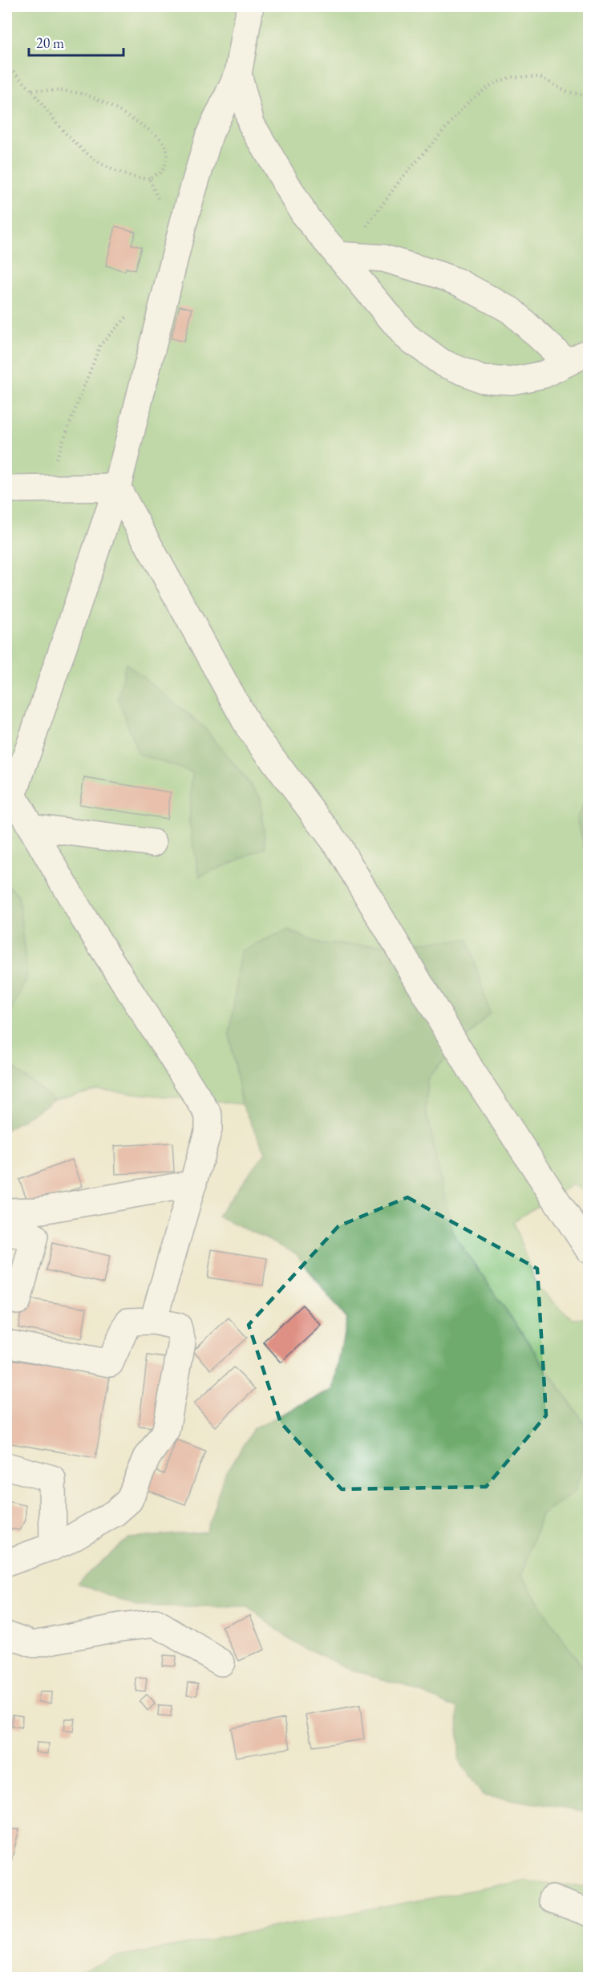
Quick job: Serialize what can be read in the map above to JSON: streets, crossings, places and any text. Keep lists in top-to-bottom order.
{
  "scale_bar": "20 m"
}
